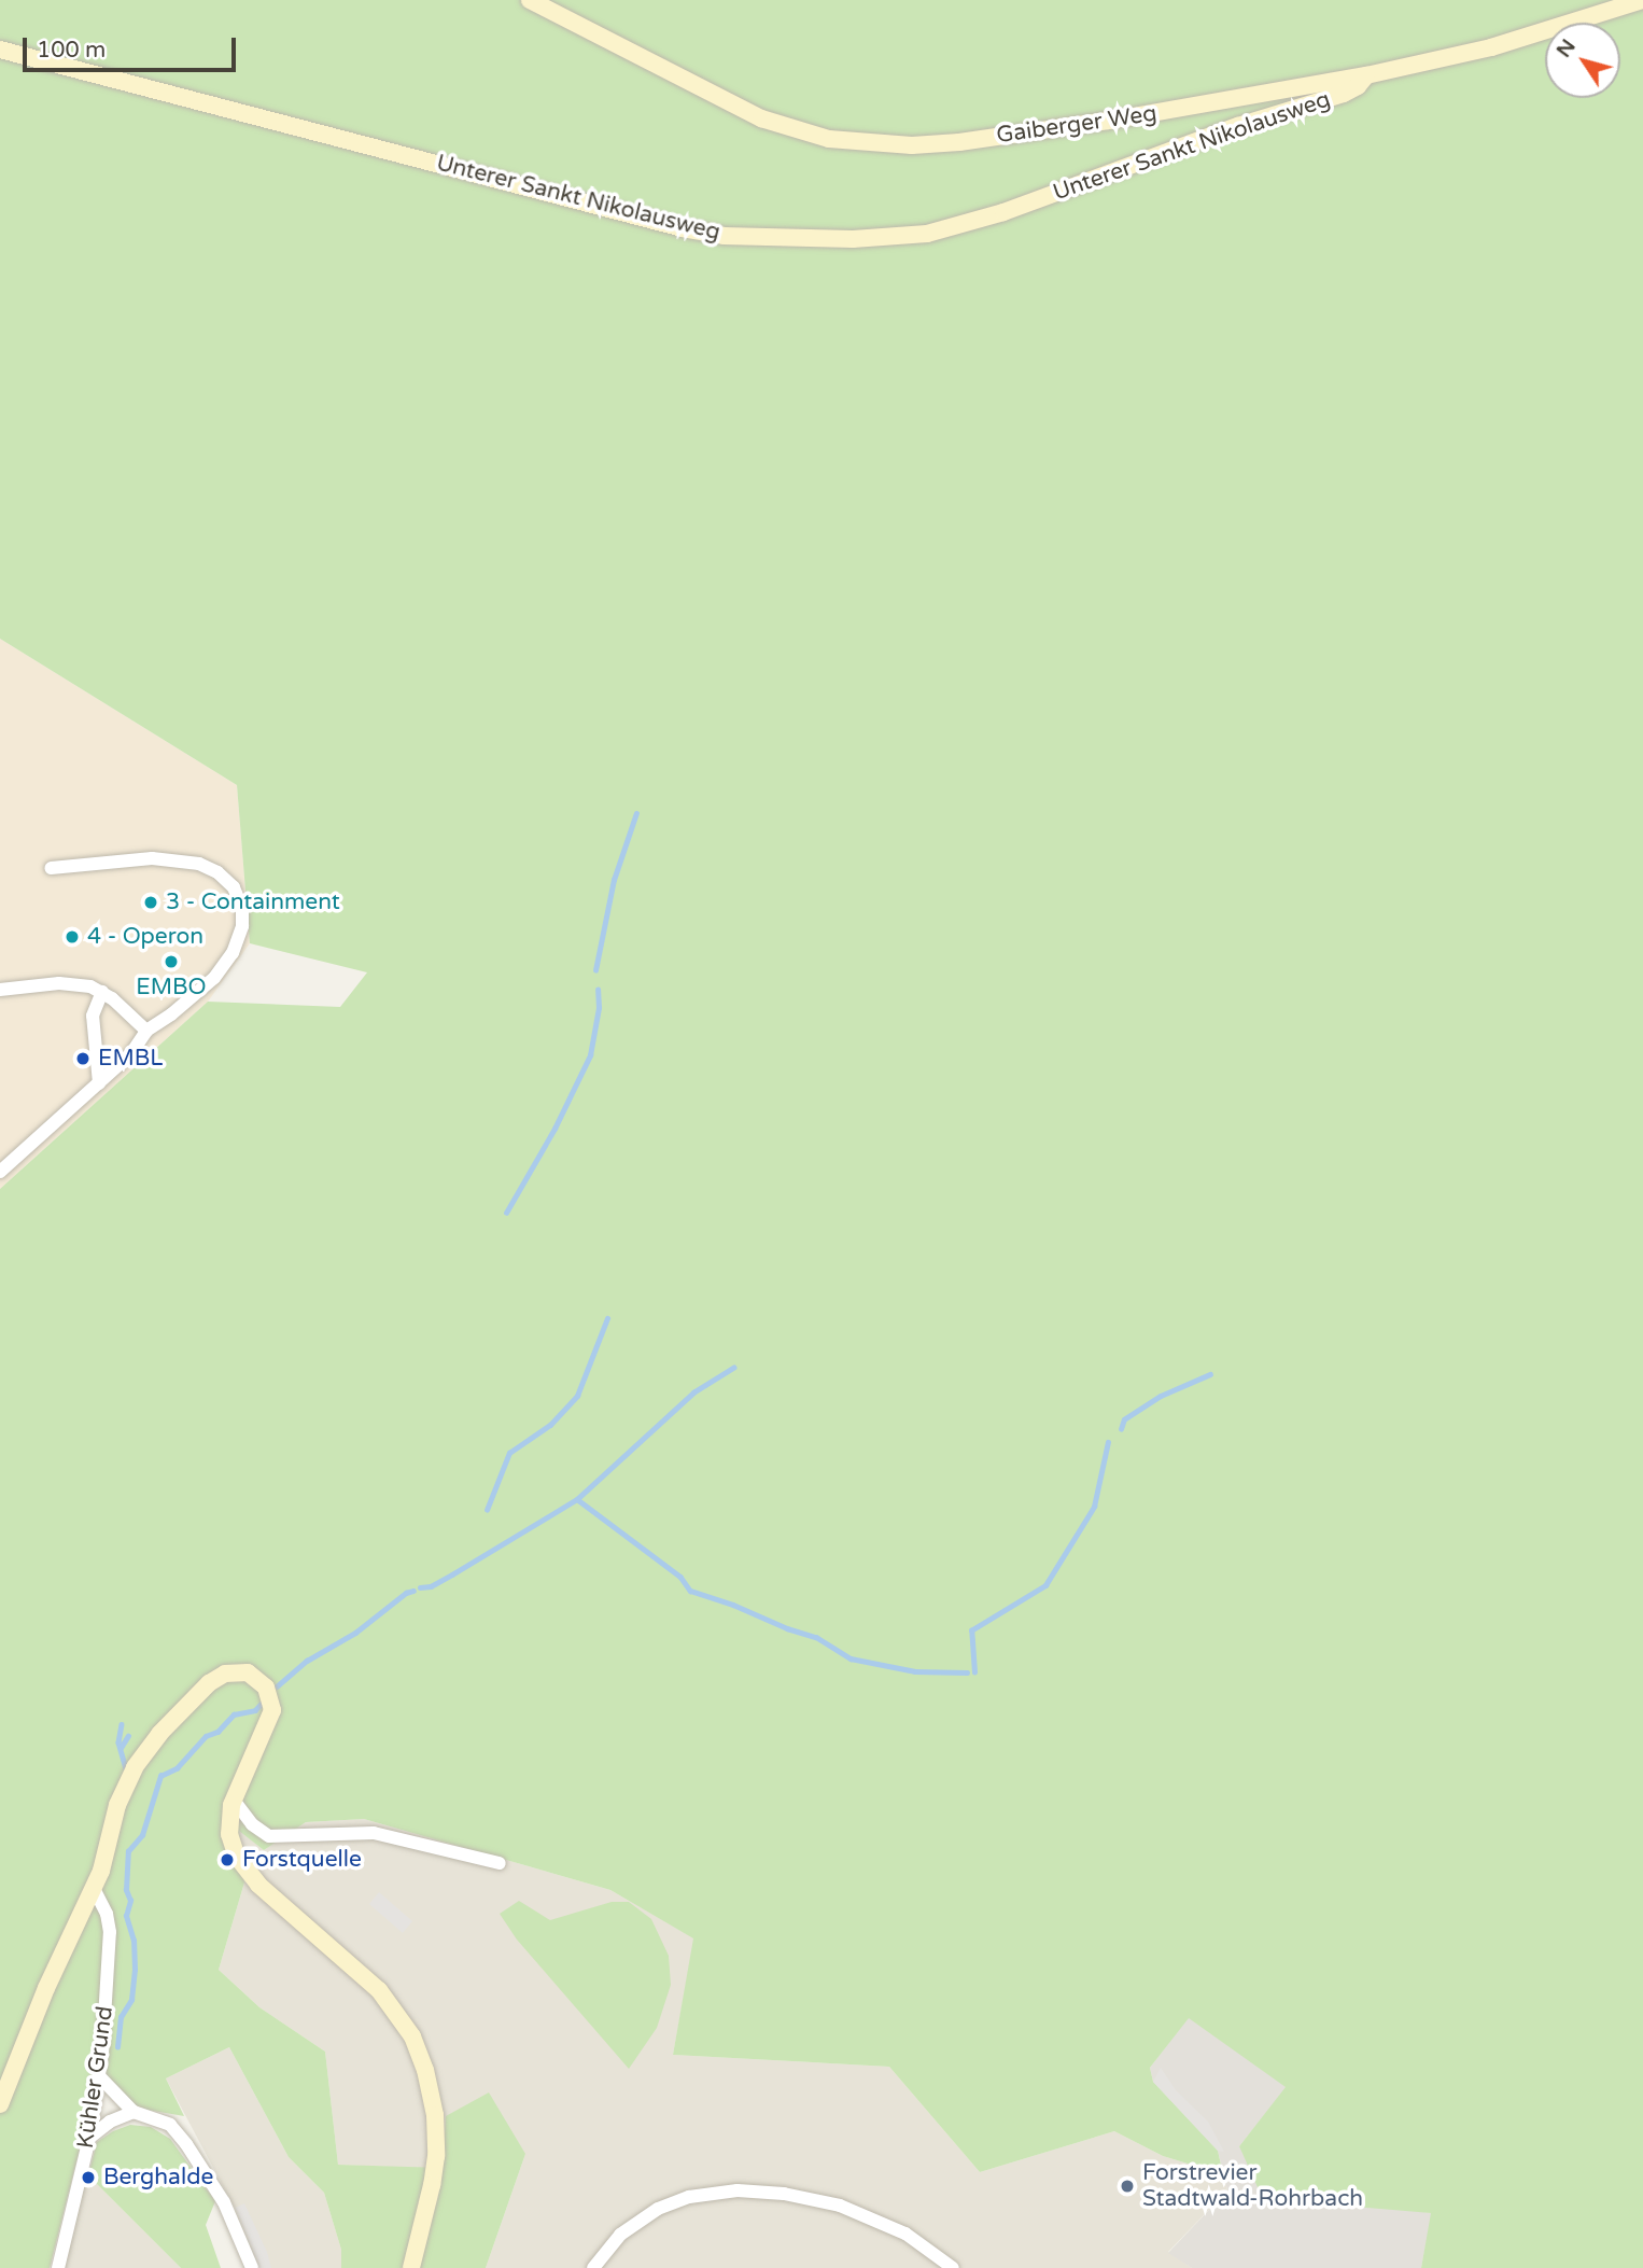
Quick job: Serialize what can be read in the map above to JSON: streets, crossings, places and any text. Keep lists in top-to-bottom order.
{
  "streets": {
    "street": ["Gaiberger Weg", "Unterer Sankt Nikolausweg", "Kühler Grund"]
  },
  "crossings": [
    ["Gaiberger Weg", "Unterer Sankt Nikolausweg"]
  ],
  "places": [
    "3 - Containment",
    "4 - Operon",
    "EMBO",
    "EMBL",
    "Forstquelle",
    "Berghalde",
    "Forstrevier Stadtwald-Rohrbach"
  ],
  "scale_bar": "100 m",
  "north": "top left"
}
